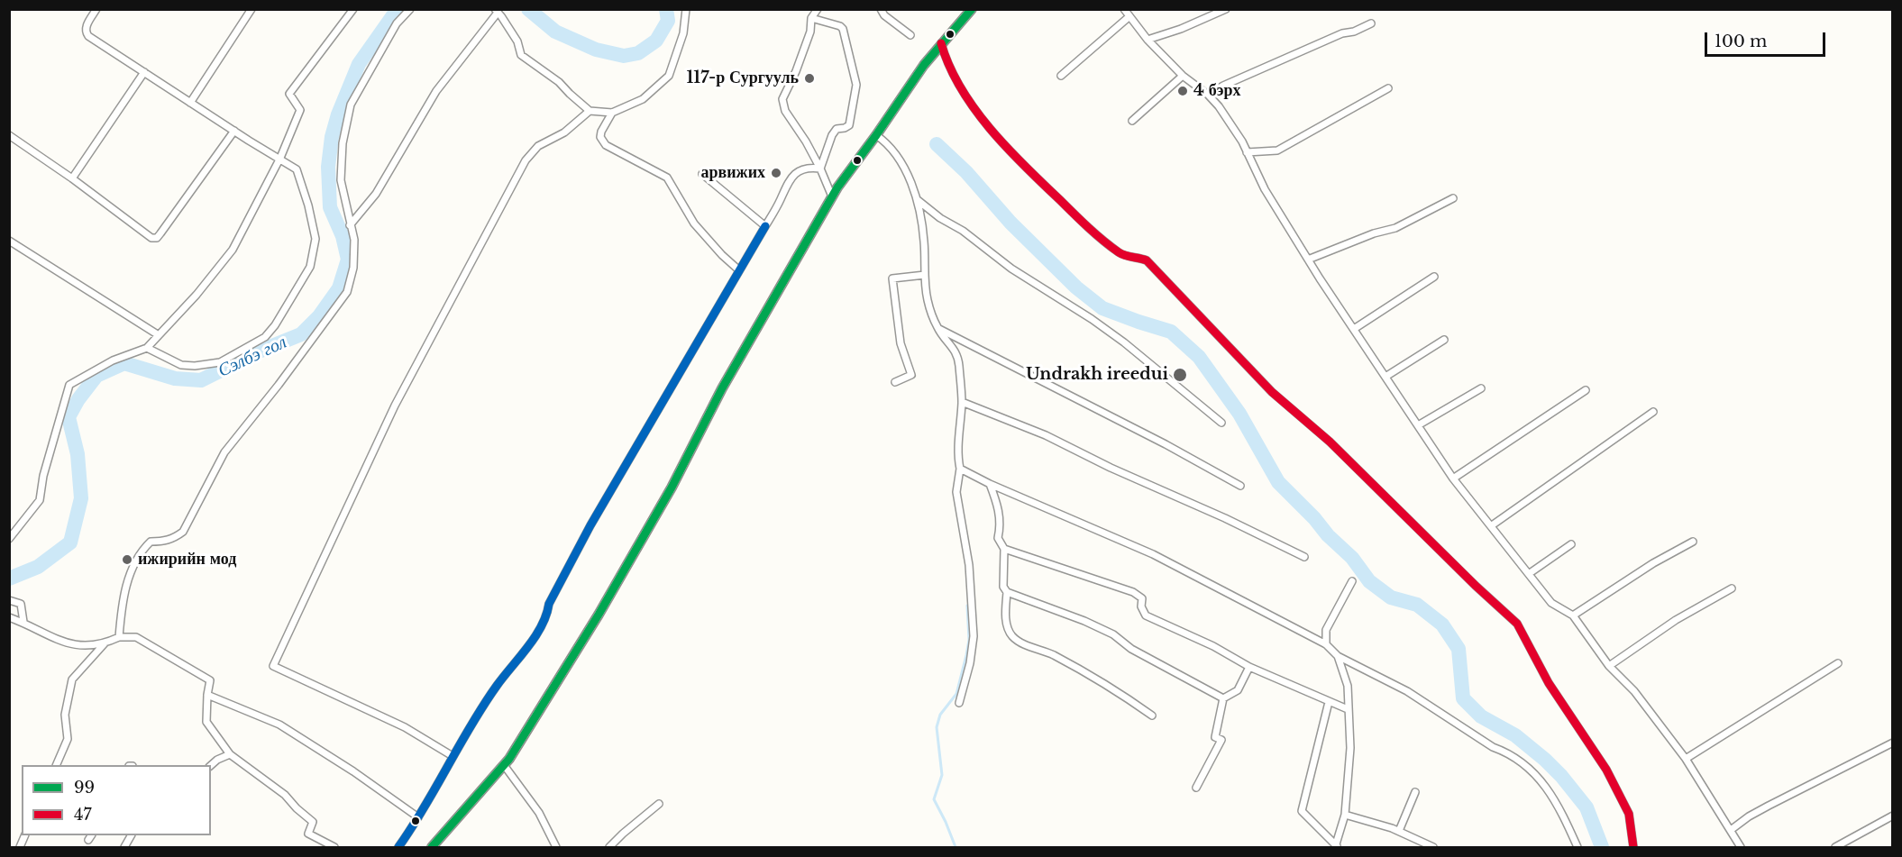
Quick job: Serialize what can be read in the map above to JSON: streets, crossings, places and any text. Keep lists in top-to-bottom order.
{
  "water": ["Сэлбэ гол"],
  "places": [
    "117-р Сургууль",
    "4 бэрх",
    "арвижих",
    "Undrakh ireedui",
    "ижирийн мод"
  ],
  "lines": ["transit line 99", "transit line 47"],
  "legend": ["99", "47"],
  "scale_bar": "100 m"
}
